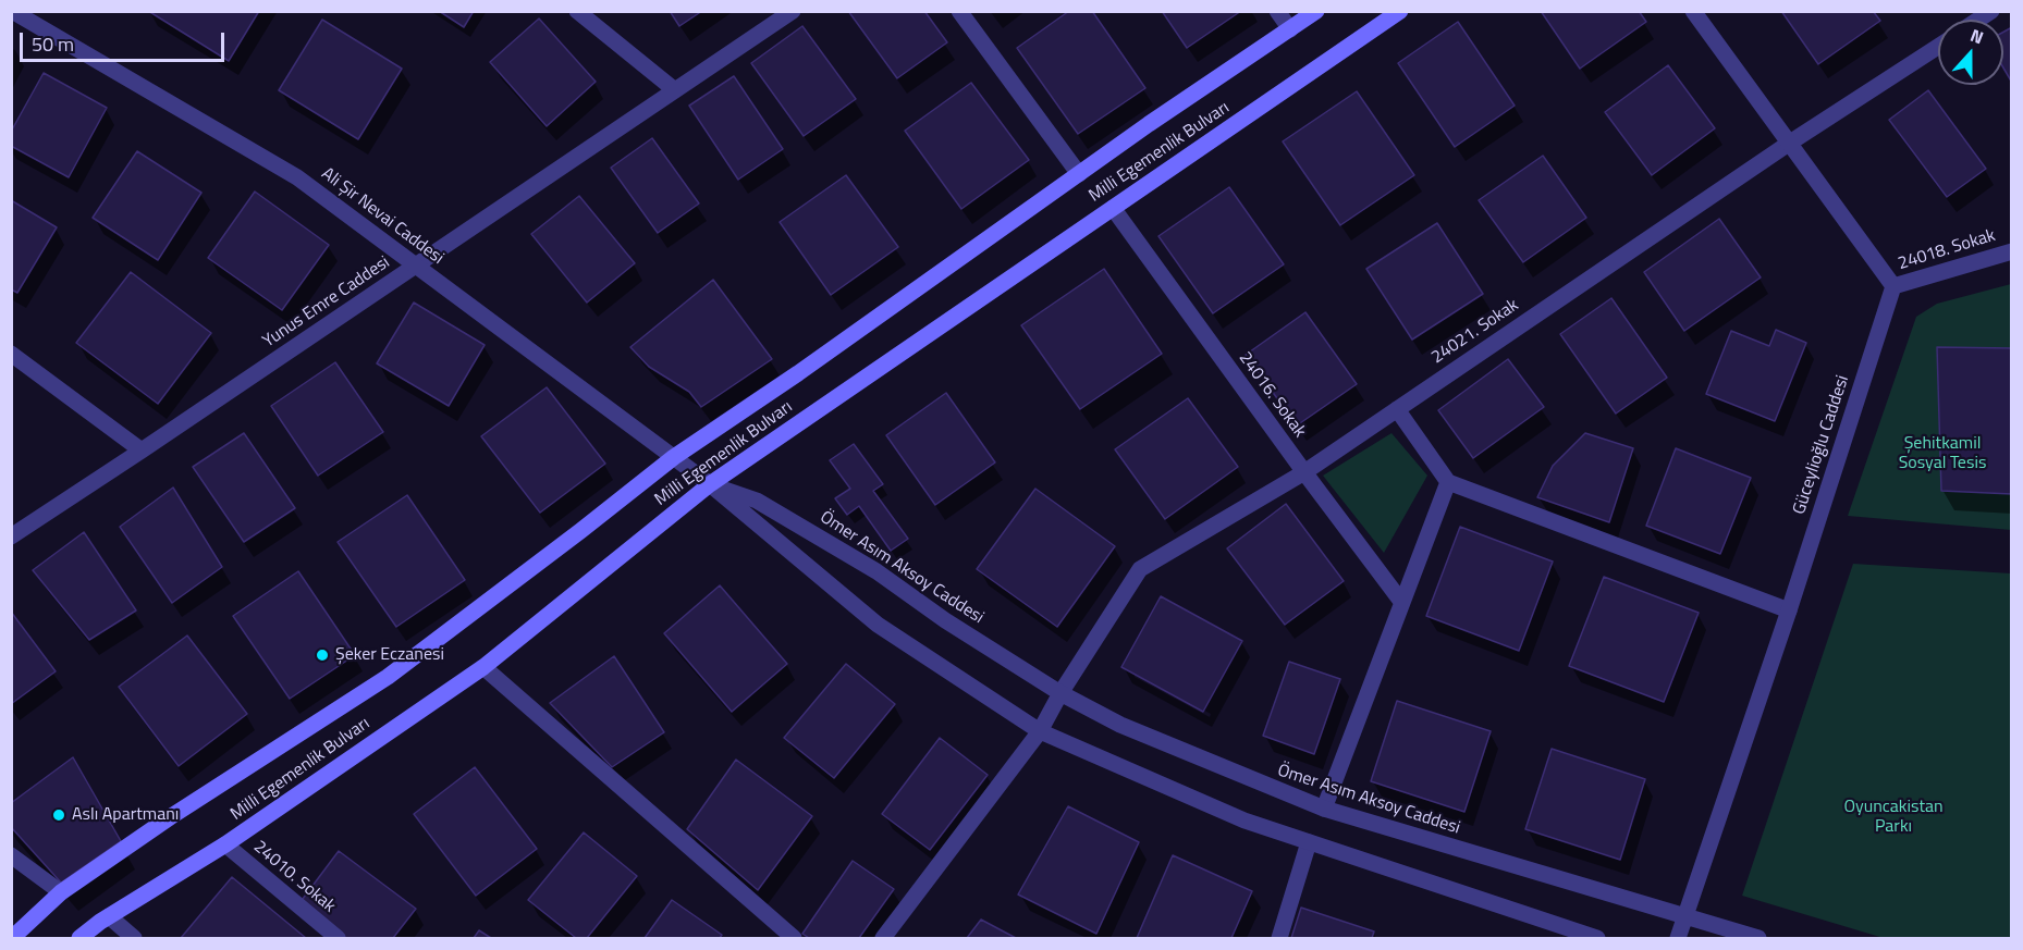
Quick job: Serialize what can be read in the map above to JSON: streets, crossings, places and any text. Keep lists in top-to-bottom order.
{
  "streets": {
    "main road": ["Milli Egemenlik Bulvarı"],
    "street": [
      "Ali Şir Nevai Caddesi",
      "24018. Sokak",
      "Yunus Emre Caddesi",
      "24021. Sokak",
      "24016. Sokak",
      "Güceylioğlu Caddesi",
      "Ömer Asım Aksoy Caddesi",
      "24010. Sokak"
    ]
  },
  "crossings": [
    ["Milli Egemenlik Bulvarı", "Ali Şir Nevai Caddesi"],
    ["Milli Egemenlik Bulvarı", "24016. Sokak"],
    ["Milli Egemenlik Bulvarı", "Ömer Asım Aksoy Caddesi"],
    ["Milli Egemenlik Bulvarı", "24010. Sokak"],
    ["Ali Şir Nevai Caddesi", "Yunus Emre Caddesi"],
    ["Ali Şir Nevai Caddesi", "Ömer Asım Aksoy Caddesi"],
    ["24018. Sokak", "Güceylioğlu Caddesi"],
    ["24021. Sokak", "24016. Sokak"],
    ["24021. Sokak", "Ömer Asım Aksoy Caddesi"],
    ["Güceylioğlu Caddesi", "Ömer Asım Aksoy Caddesi"]
  ],
  "parks": ["Şehitkamil Sosyal Tesis", "Oyuncakistan Parkı"],
  "places": ["Şeker Eczanesi", "Aslı Apartmanı"],
  "scale_bar": "50 m",
  "north": "top"
}
